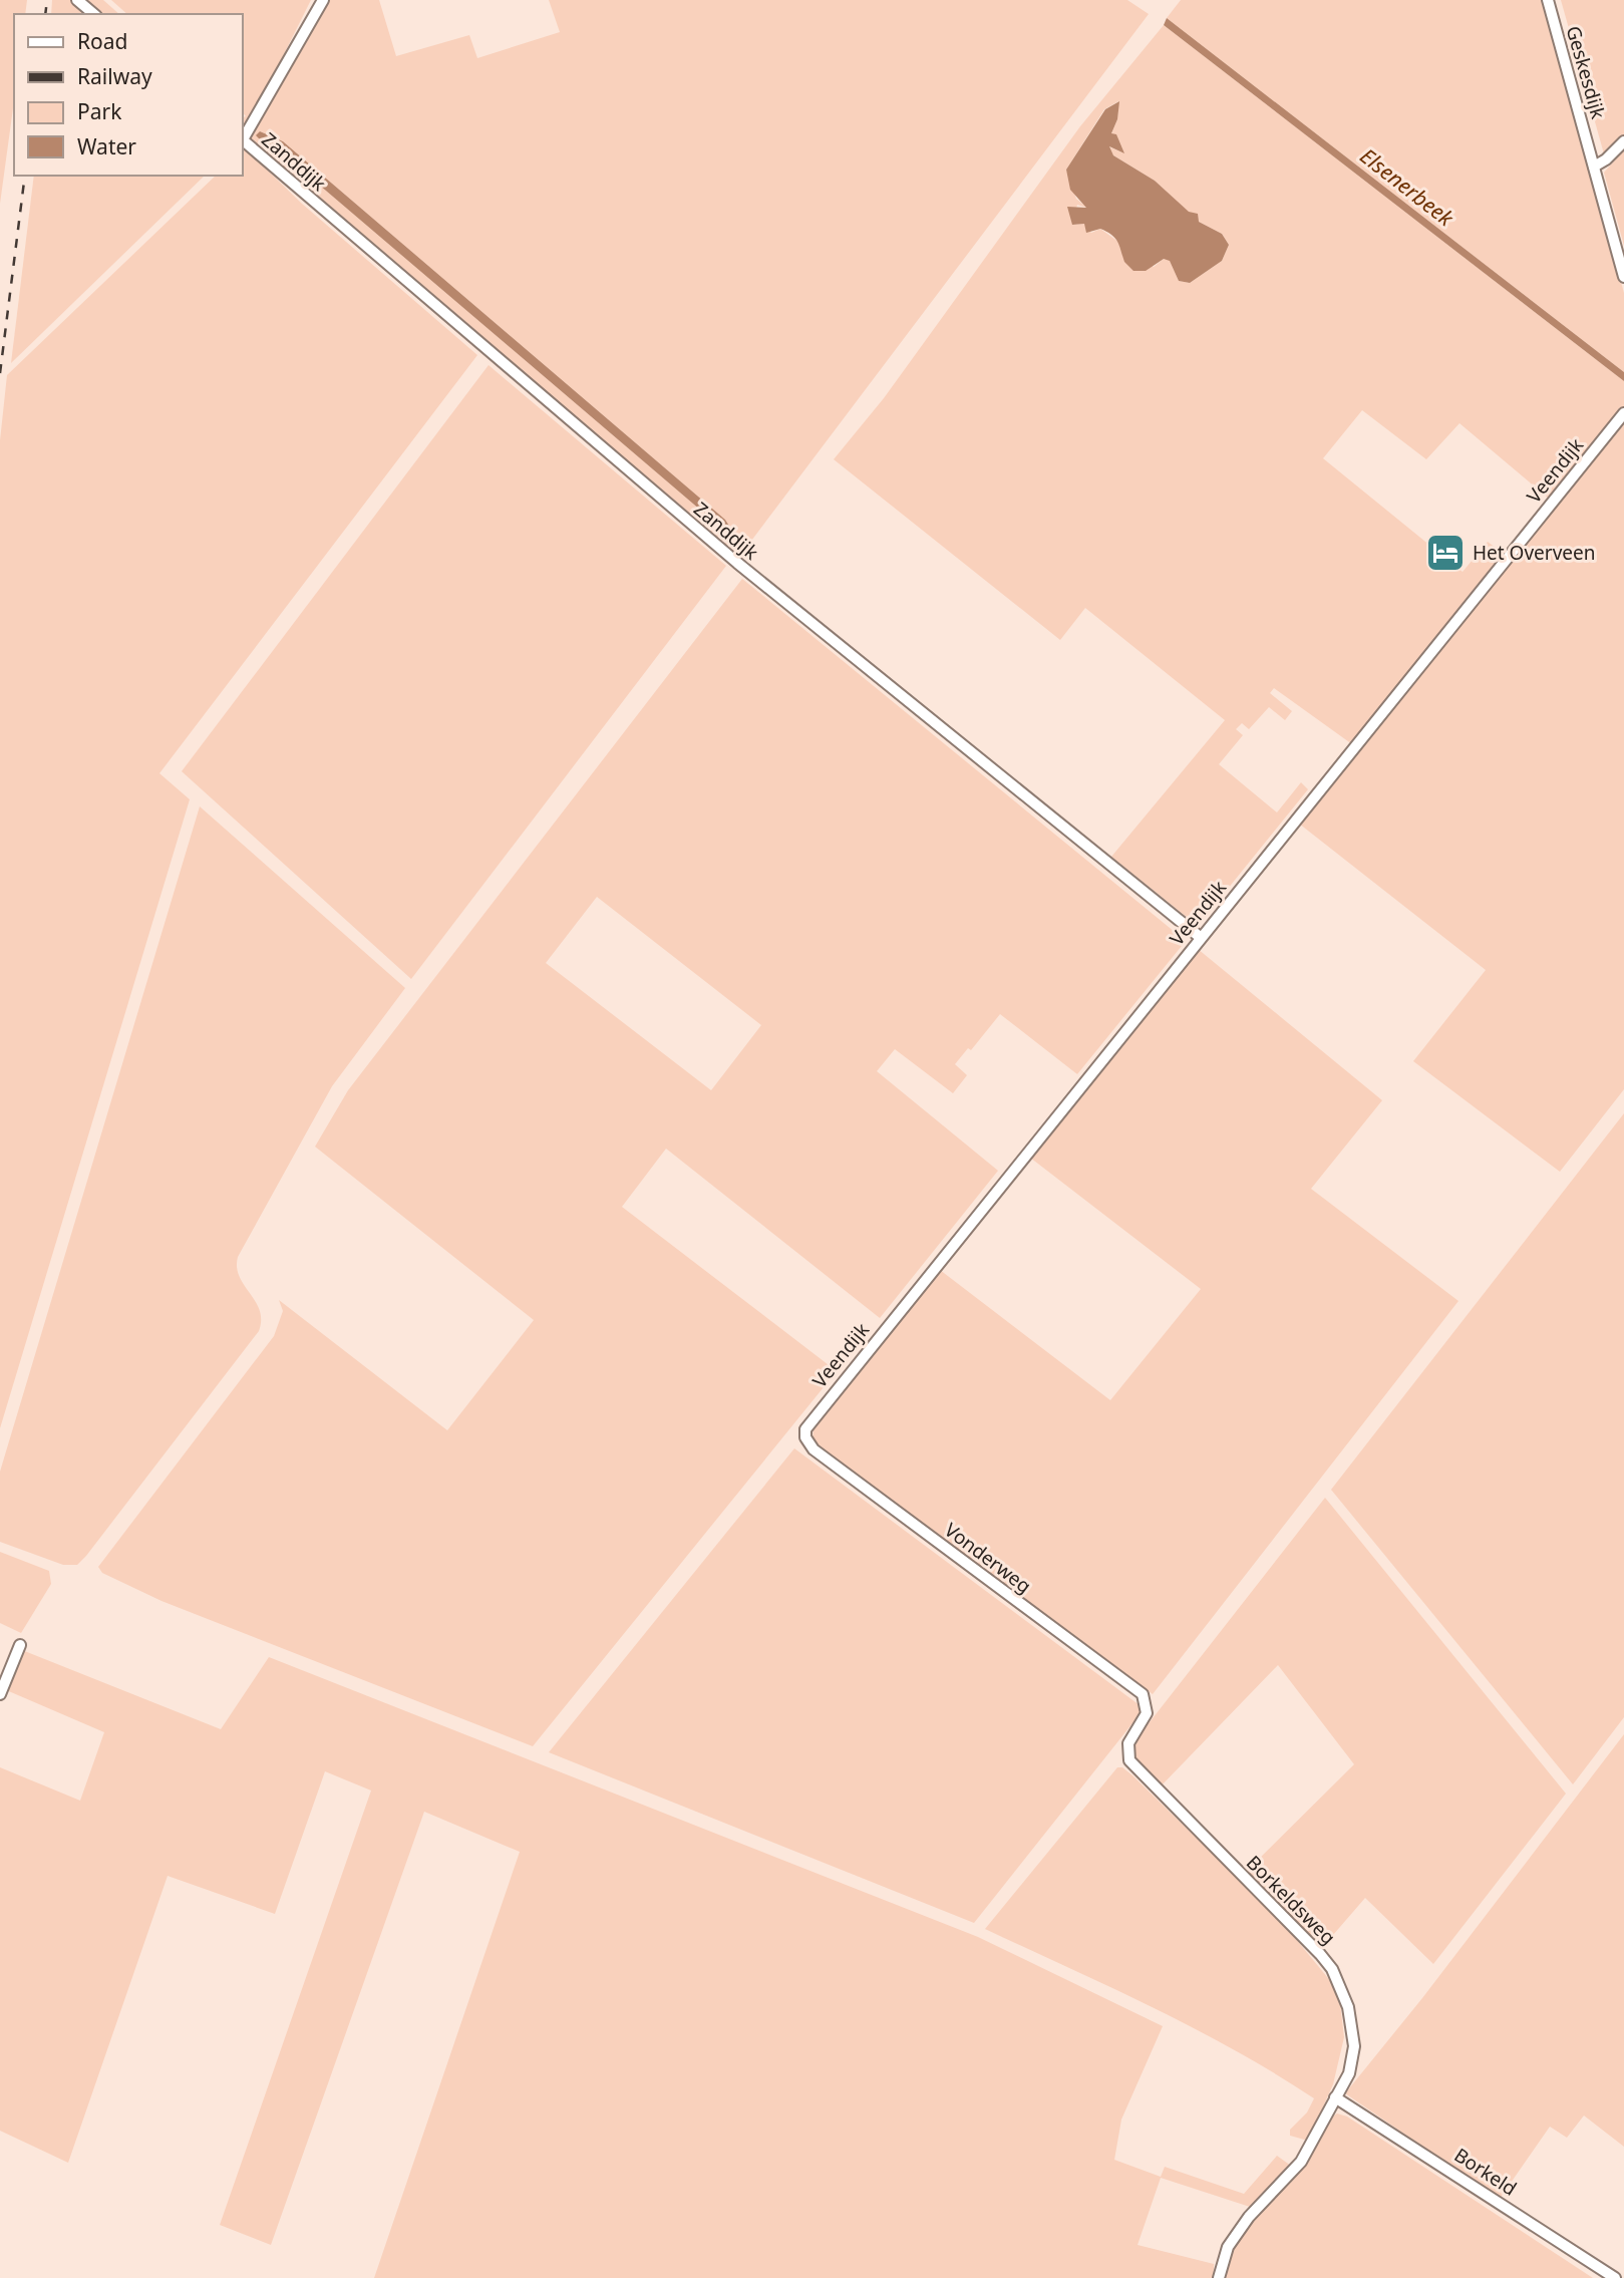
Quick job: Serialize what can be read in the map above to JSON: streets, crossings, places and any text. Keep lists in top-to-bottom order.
{
  "streets": {
    "street": [
      "Geskesdijk",
      "Zanddijk",
      "Veendijk",
      "Vonderweg",
      "Borkeldsweg",
      "Borkeld"
    ]
  },
  "crossings": [
    ["Zanddijk", "Veendijk"],
    ["Veendijk", "Vonderweg"],
    ["Vonderweg", "Borkeldsweg"],
    ["Borkeldsweg", "Borkeld"]
  ],
  "water": ["Elsenerbeek"],
  "places": {
    "hotel": ["Het Overveen"]
  },
  "legend": [
    "Road",
    "Railway",
    "Park",
    "Water"
  ]
}
